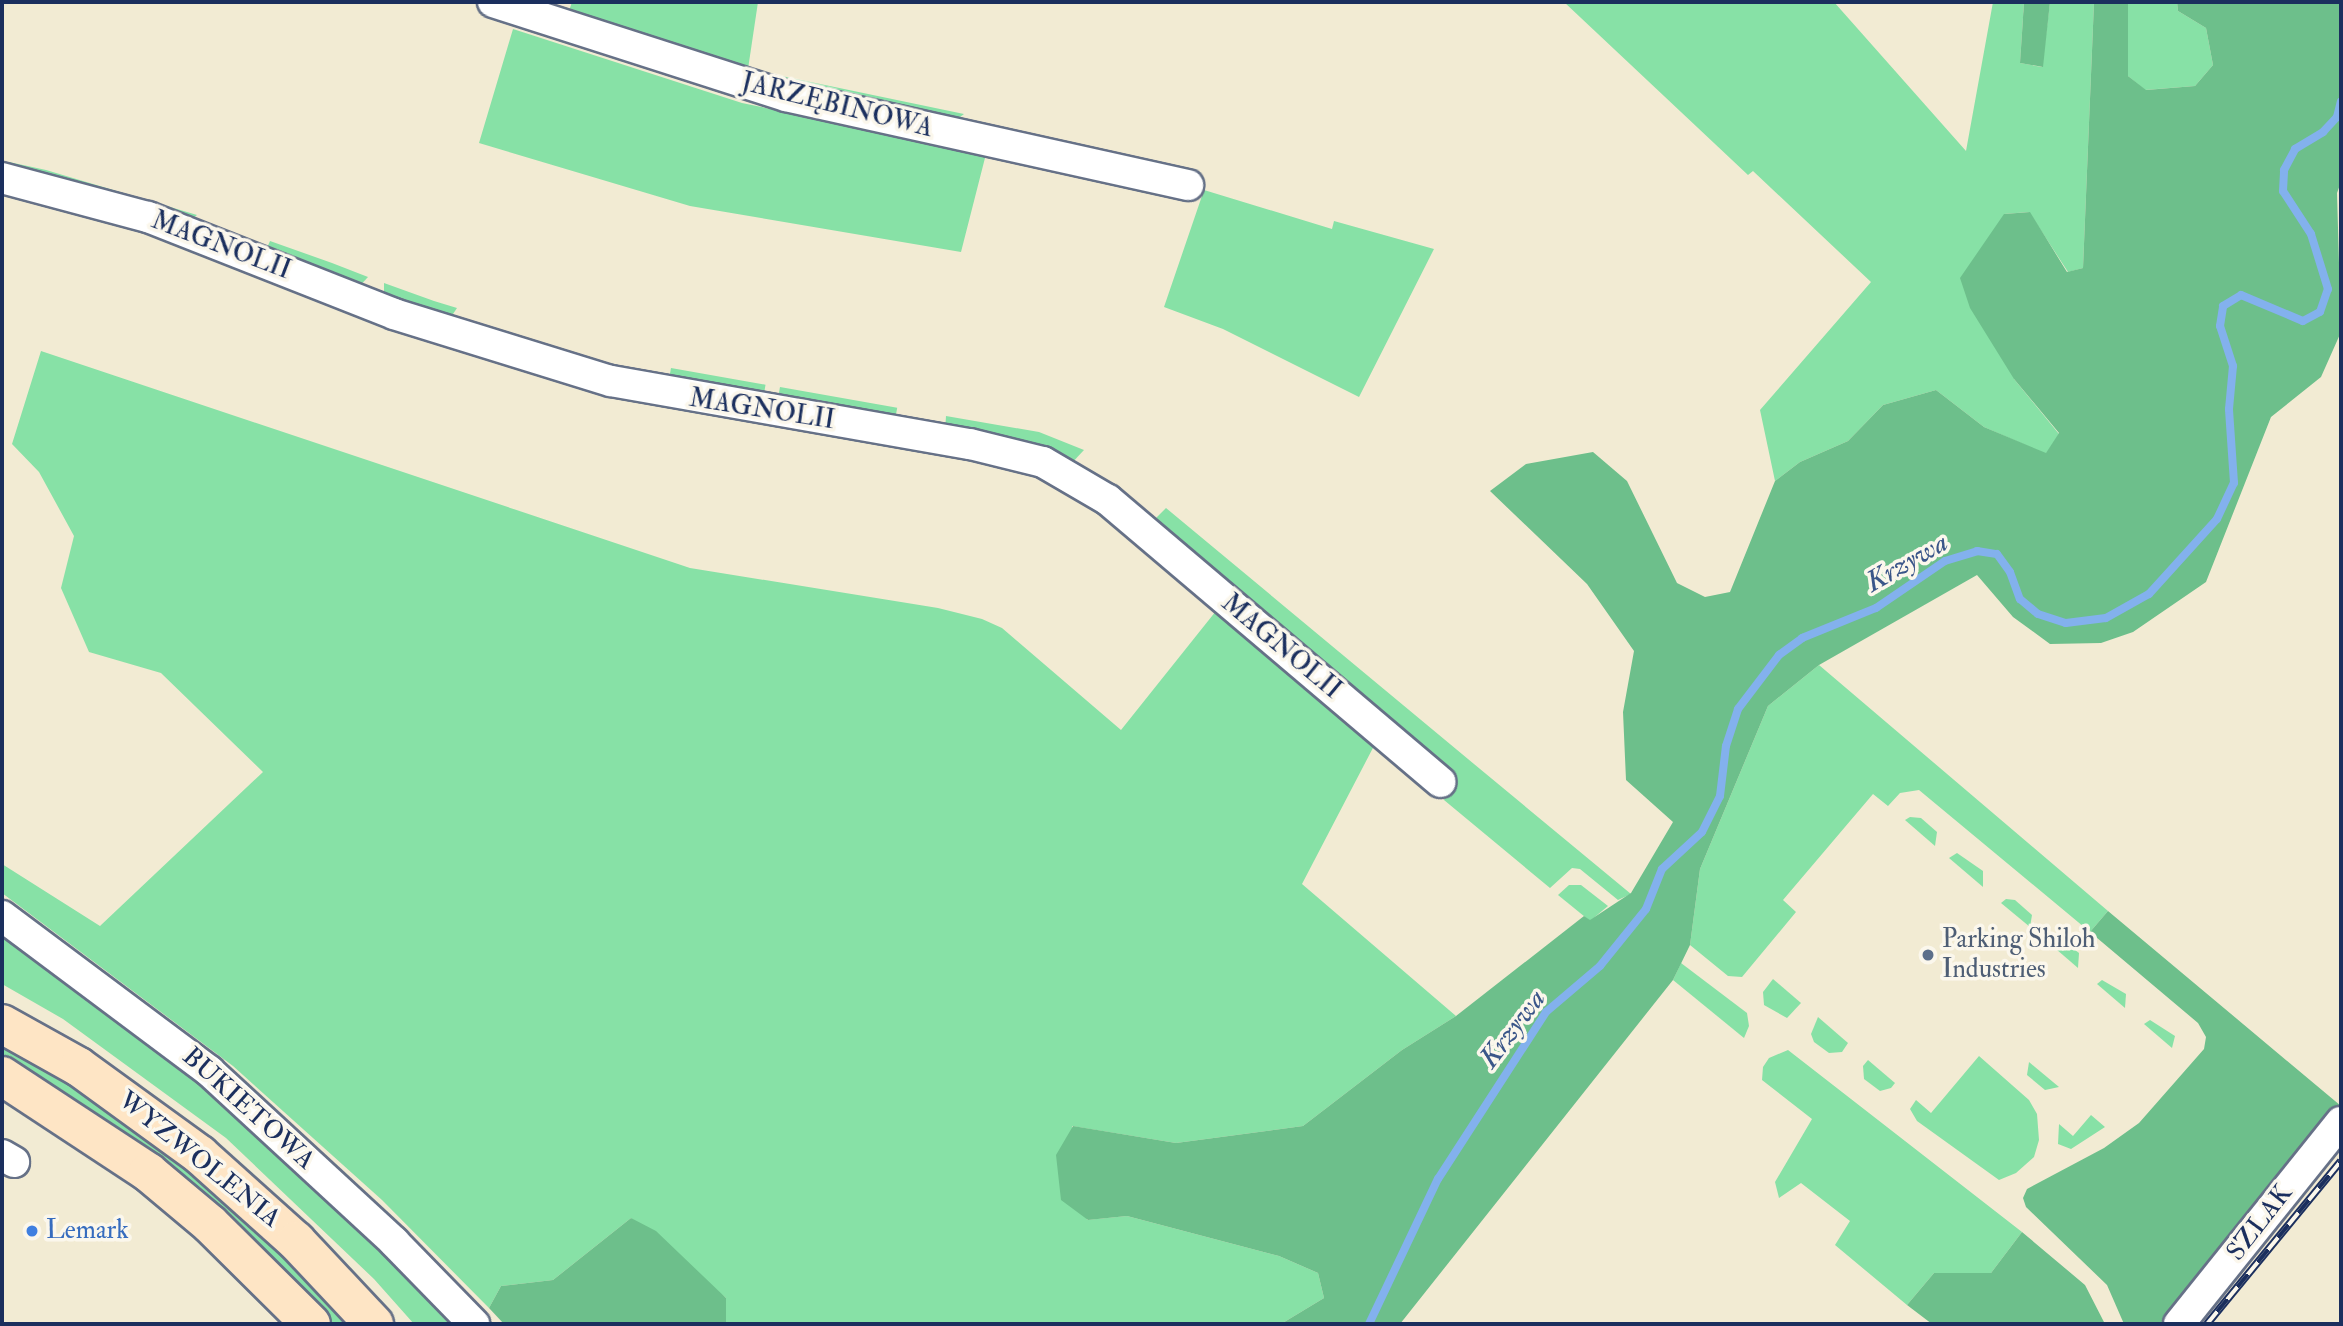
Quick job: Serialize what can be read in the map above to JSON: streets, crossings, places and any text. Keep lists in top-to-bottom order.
{
  "streets": {
    "main road": ["WYZWOLENIA"],
    "street": [
      "JARZĘBINOWA",
      "MAGNOLII",
      "BUKIETOWA",
      "SZLAK"
    ]
  },
  "water": ["Krzywa"],
  "places": ["Parking Shiloh Industries", "Lemark"]
}
